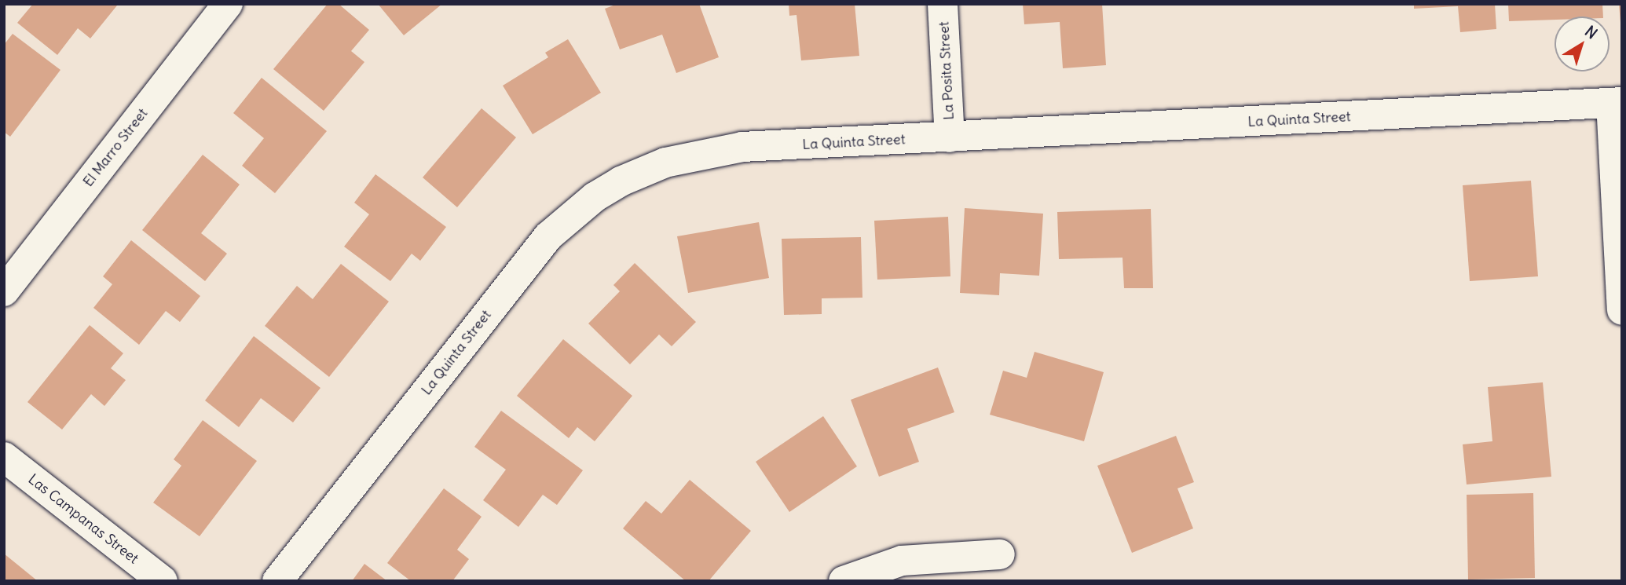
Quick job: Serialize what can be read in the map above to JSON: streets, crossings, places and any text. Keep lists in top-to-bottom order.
{
  "streets": {
    "street": [
      "La Posita Street",
      "La Quinta Street",
      "El Marro Street",
      "Las Campanas Street"
    ]
  },
  "crossings": [
    ["La Posita Street", "La Quinta Street"]
  ],
  "north": "top right"
}
